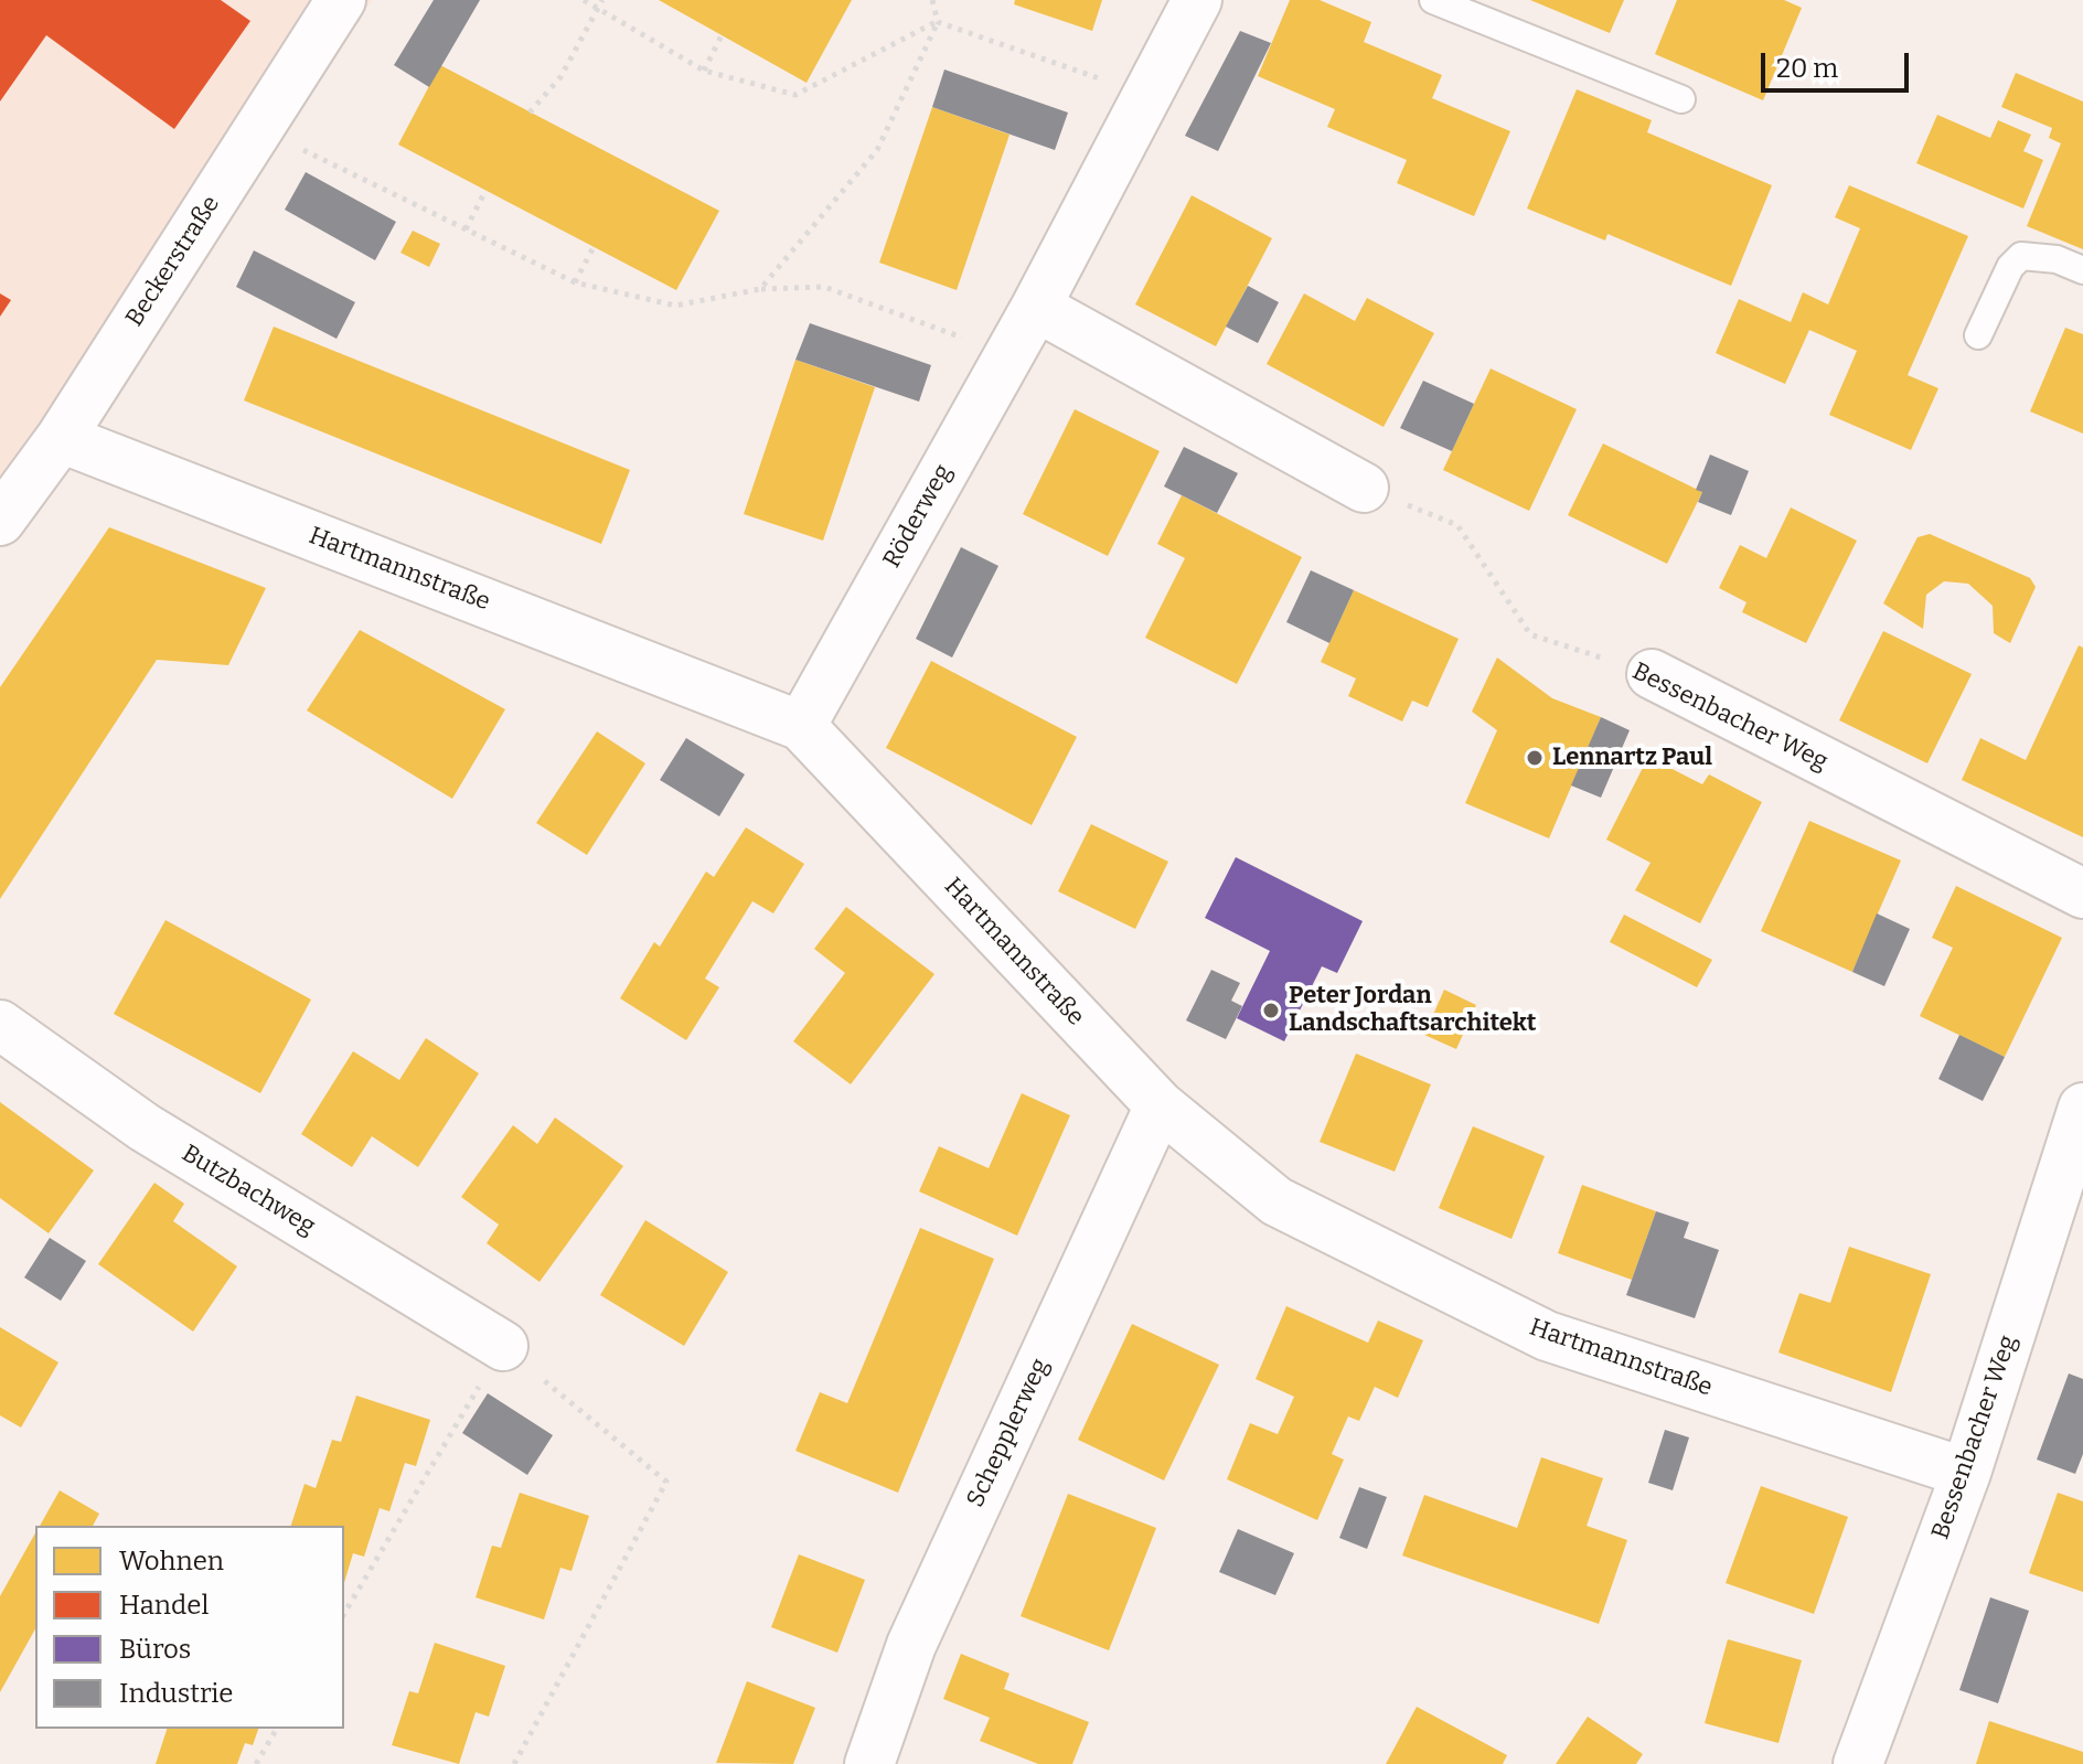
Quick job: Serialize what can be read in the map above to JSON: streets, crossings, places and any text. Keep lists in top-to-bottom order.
{
  "streets": {
    "street": [
      "Beckerstraße",
      "Röderweg",
      "Hartmannstraße",
      "Bessenbacher Weg",
      "Butzbachweg",
      "Schepplerweg"
    ]
  },
  "crossings": [
    ["Beckerstraße", "Hartmannstraße"],
    ["Röderweg", "Hartmannstraße"],
    ["Hartmannstraße", "Bessenbacher Weg"],
    ["Hartmannstraße", "Schepplerweg"]
  ],
  "places": ["Lennartz Paul", "Peter Jordan Landschaftsarchitekt"],
  "legend": [
    "Wohnen",
    "Handel",
    "Büros",
    "Industrie"
  ],
  "scale_bar": "20 m"
}
